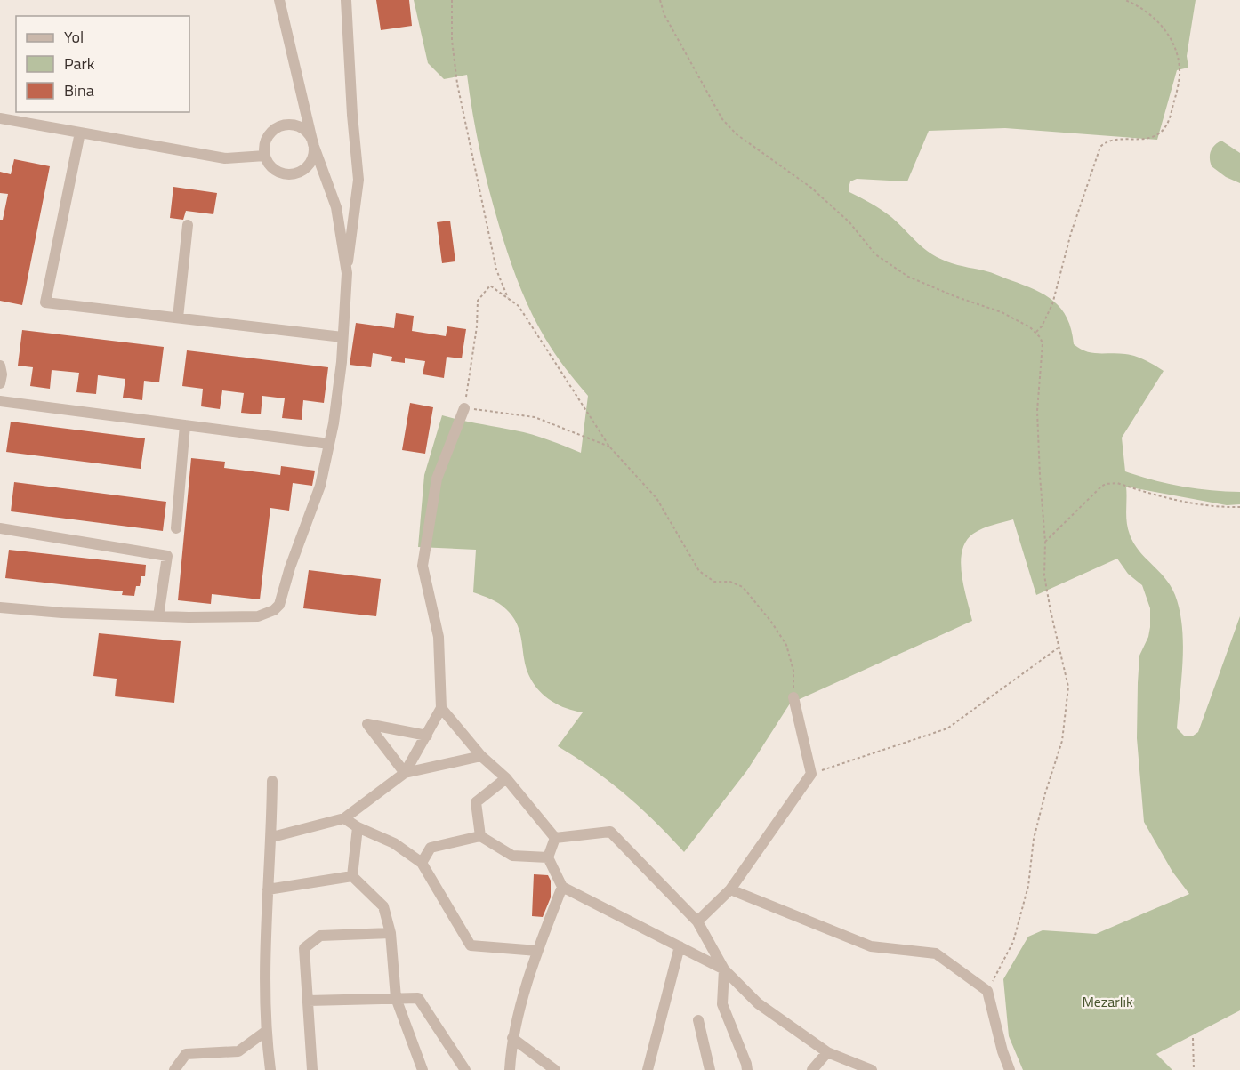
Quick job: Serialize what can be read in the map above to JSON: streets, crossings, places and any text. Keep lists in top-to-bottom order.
{
  "parks": ["Mezarlık"],
  "legend": ["Yol", "Park", "Bina"]
}
